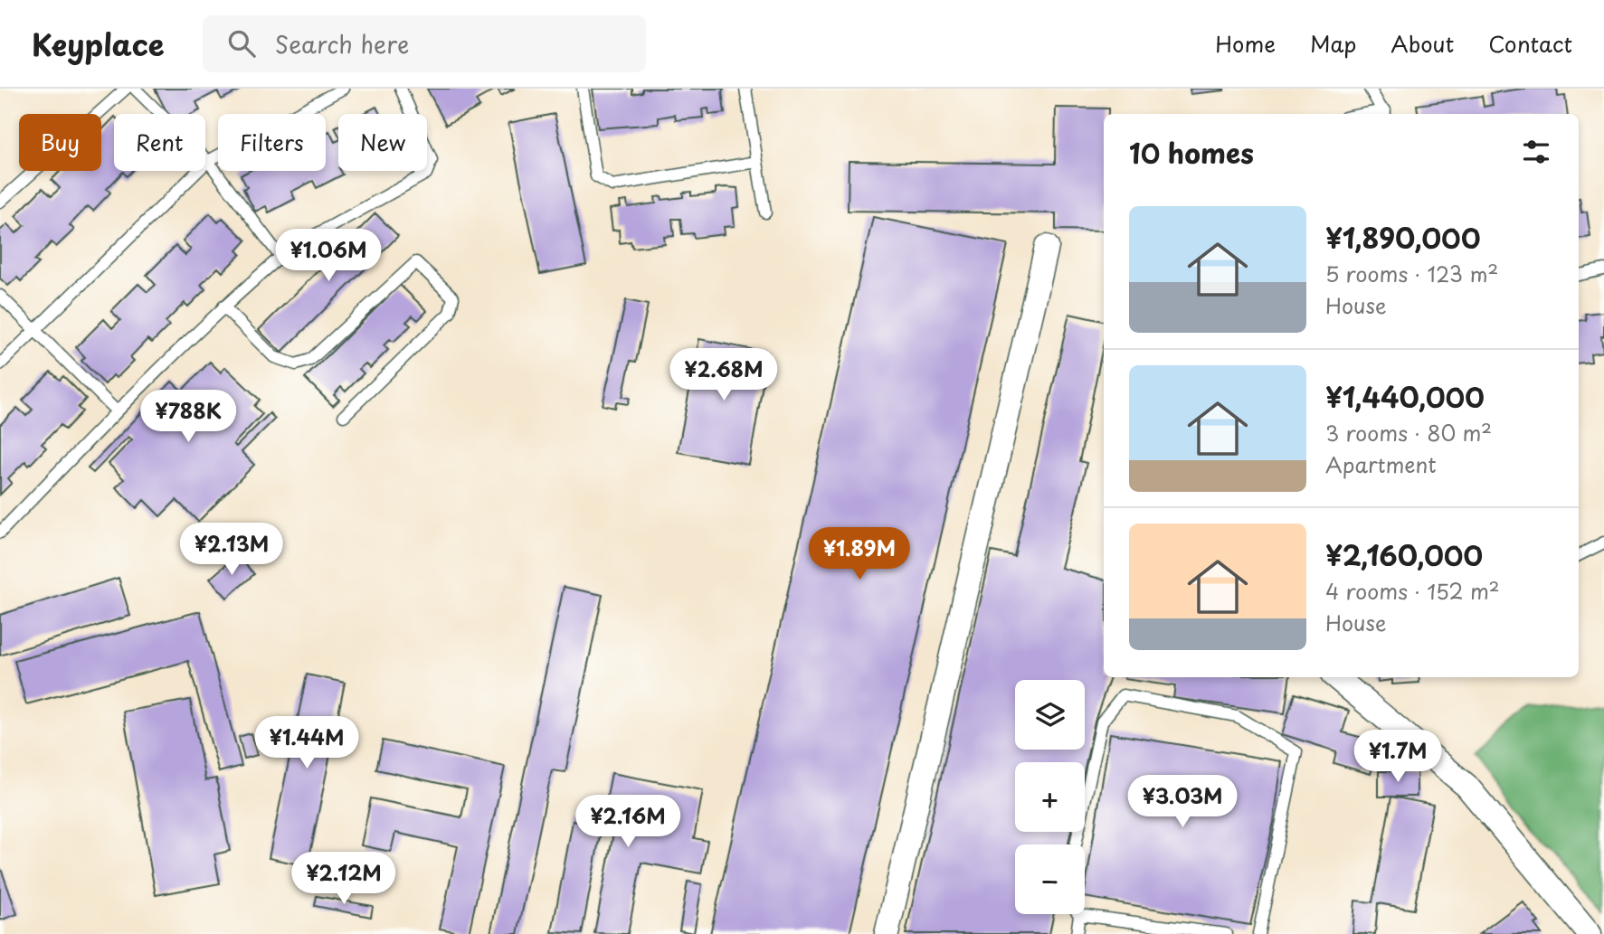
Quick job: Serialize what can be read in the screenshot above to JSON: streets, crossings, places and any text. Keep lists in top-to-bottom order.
{
  "page": {
    "header": "Keyplace",
    "search": "Search here",
    "nav": [
      "Home",
      "Map",
      "About",
      "Contact"
    ],
    "chip": [
      "Buy",
      "Rent",
      "Filters",
      "New"
    ],
    "heading": "10 homes",
    "list": [
      {
        "name": "¥1,890,000",
        "note": "5 rooms · 123 m² · House"
      },
      {
        "name": "¥1,440,000",
        "note": "3 rooms · 80 m² · Apartment"
      },
      {
        "name": "¥2,160,000",
        "note": "4 rooms · 152 m² · House"
      }
    ],
    "price": [
      "¥1.06M",
      "¥2.68M",
      "¥788K",
      "¥2.13M",
      "¥1.89M",
      "¥1.44M",
      "¥1.7M",
      "¥3.03M",
      "¥2.16M",
      "¥2.12M"
    ],
    "map_buttons": ["+", "−"]
  }
}
